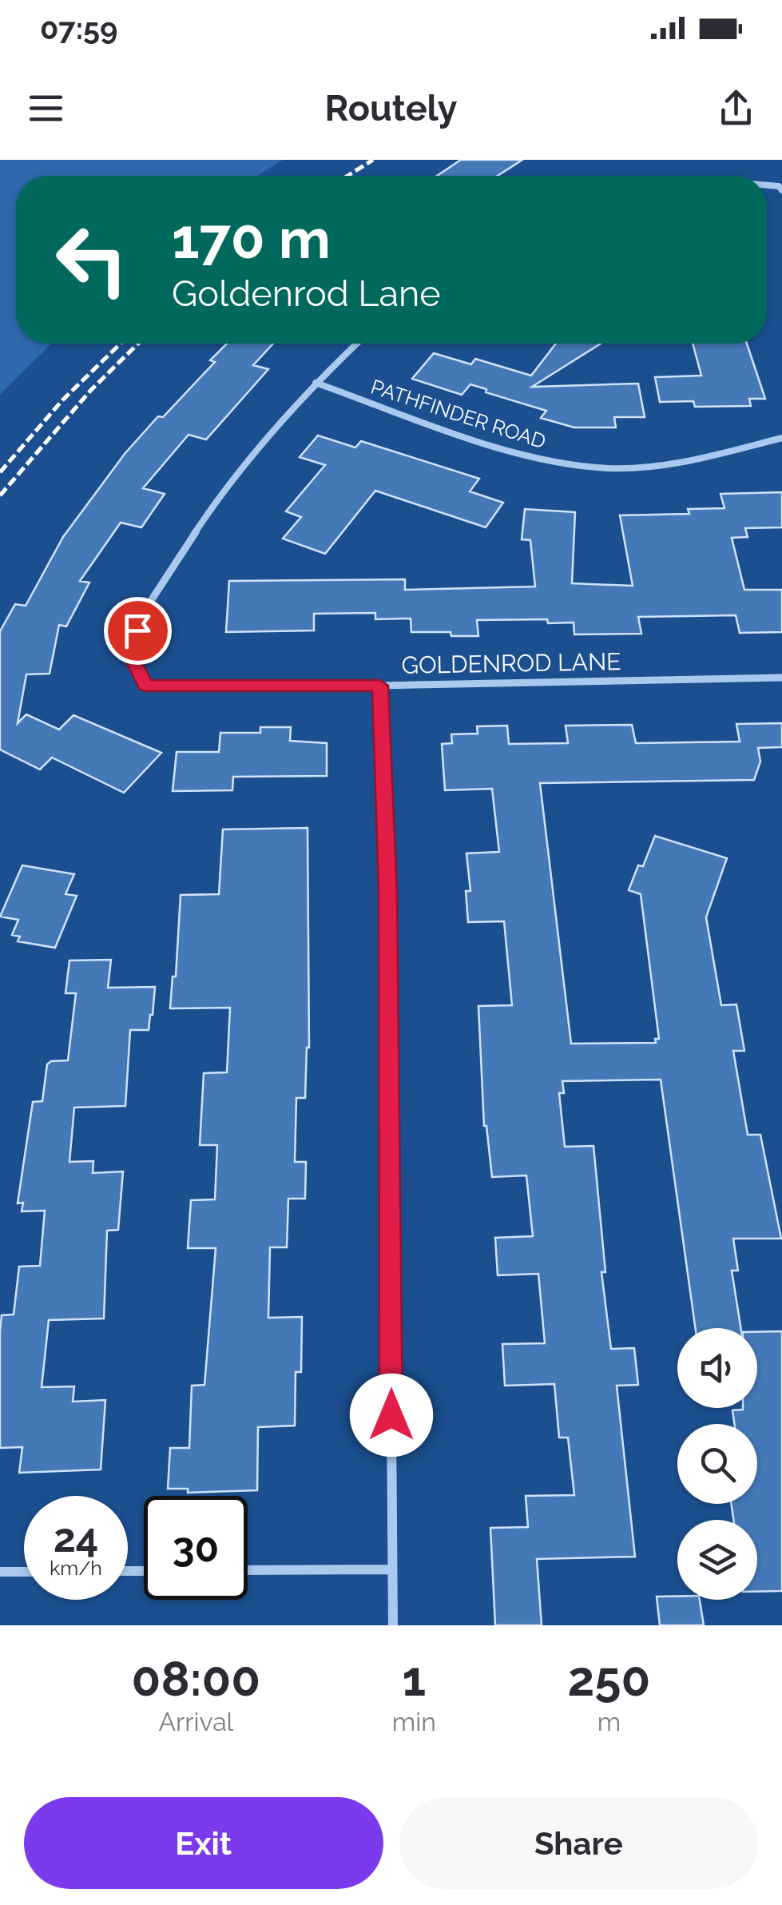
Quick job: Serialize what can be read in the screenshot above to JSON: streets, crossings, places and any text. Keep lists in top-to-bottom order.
{
  "streets": {
    "street": ["PATHFINDER ROAD", "GOLDENROD LANE"]
  },
  "crossings": [
    ["PATHFINDER ROAD", "GOLDENROD LANE"]
  ],
  "page": {
    "status": "07:59",
    "header": "Routely",
    "turn": ["170 m", "Goldenrod Lane"],
    "speed": "24 km/h",
    "limit": "30",
    "eta": [
      "08:00",
      "Arrival",
      "1",
      "min",
      "250",
      "m"
    ],
    "buttons": ["Exit", "Share"]
  }
}
